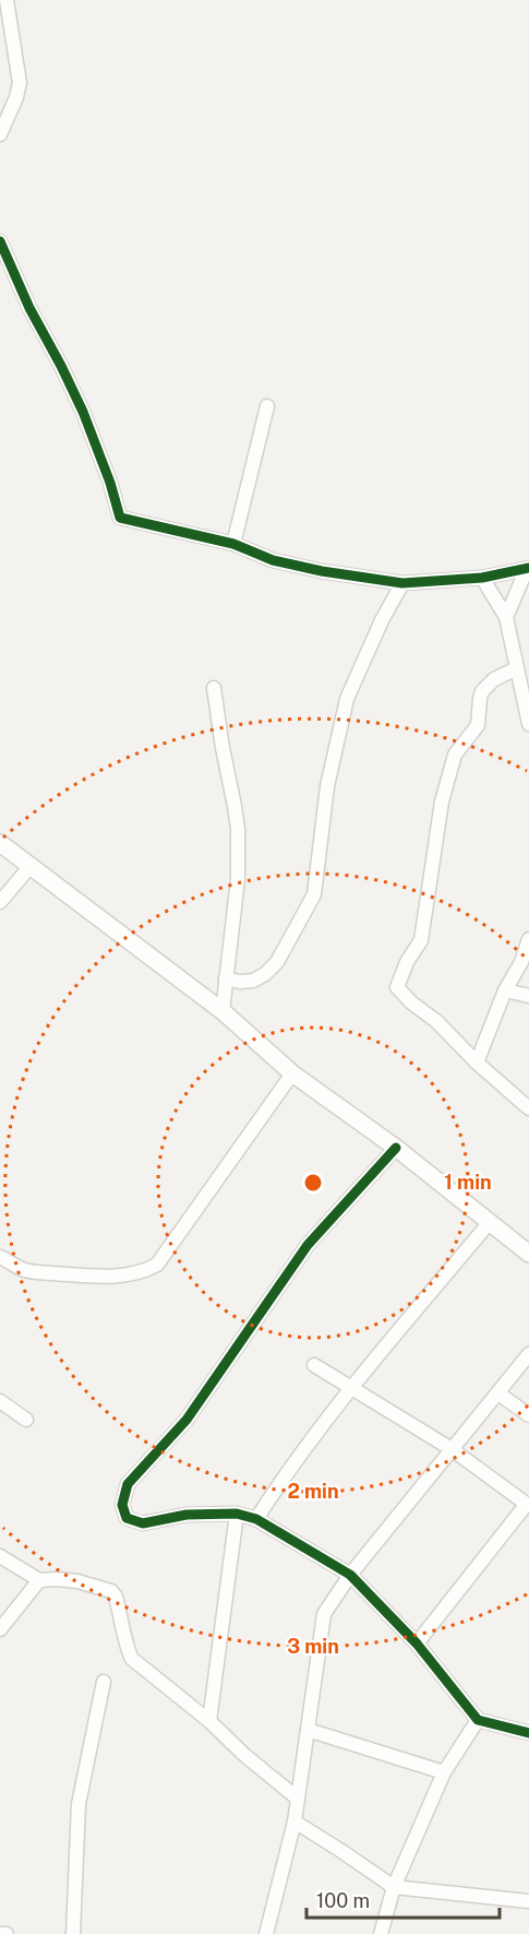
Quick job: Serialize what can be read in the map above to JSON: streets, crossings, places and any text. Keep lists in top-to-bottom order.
{
  "scale_bar": "100 m",
  "rings": ["1 min", "2 min", "3 min"]
}
